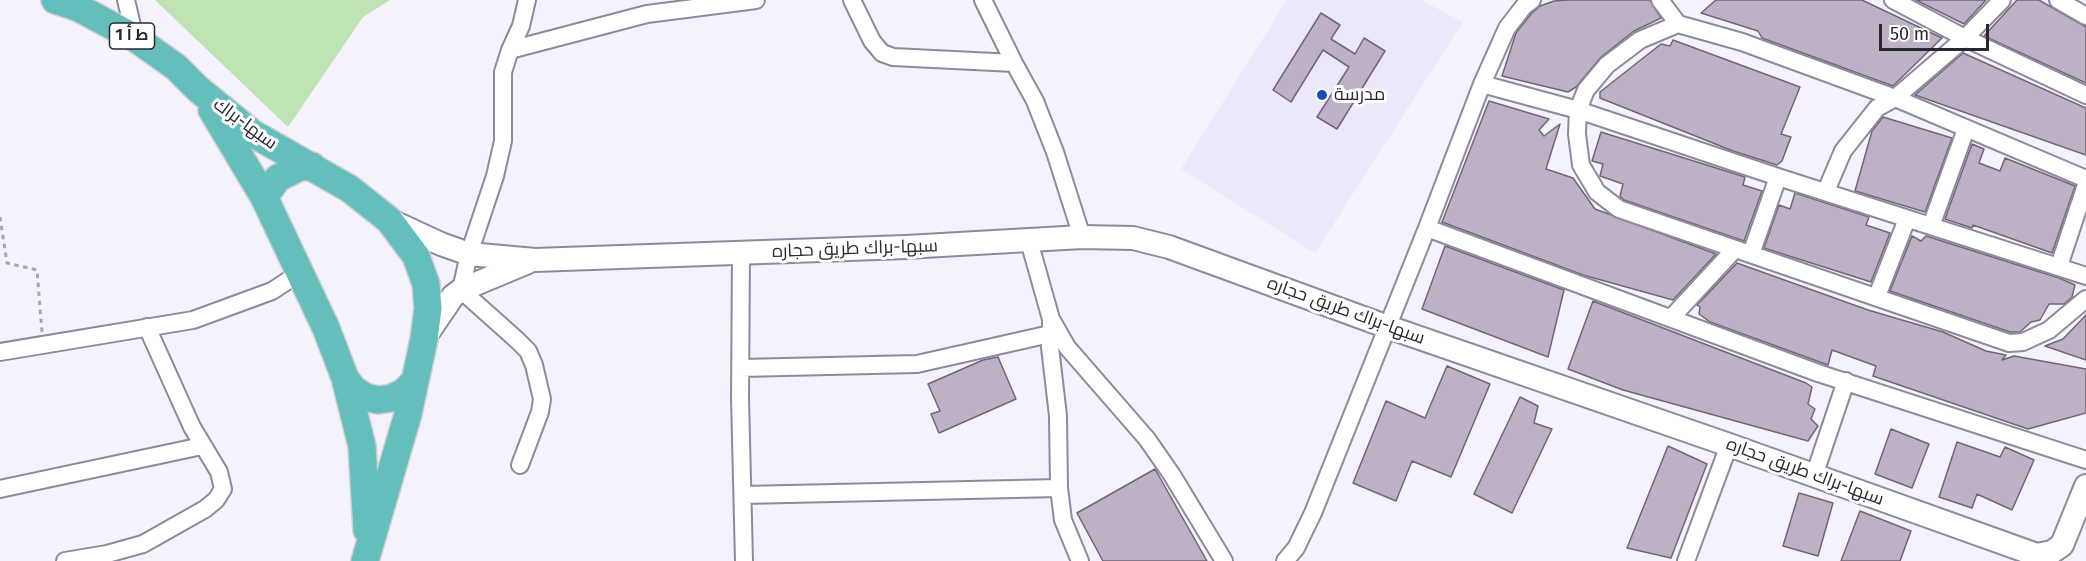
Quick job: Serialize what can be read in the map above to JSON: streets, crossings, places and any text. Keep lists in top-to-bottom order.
{
  "streets": {
    "highway": ["ط أ 1", "سبها-براك"],
    "main road": ["سبها-براك طريق حجاره"]
  },
  "crossings": [
    ["ط أ 1", "سبها-براك"],
    ["سبها-براك", "سبها-براك طريق حجاره"]
  ],
  "places": ["مدرسة"],
  "scale_bar": "50 m"
}
